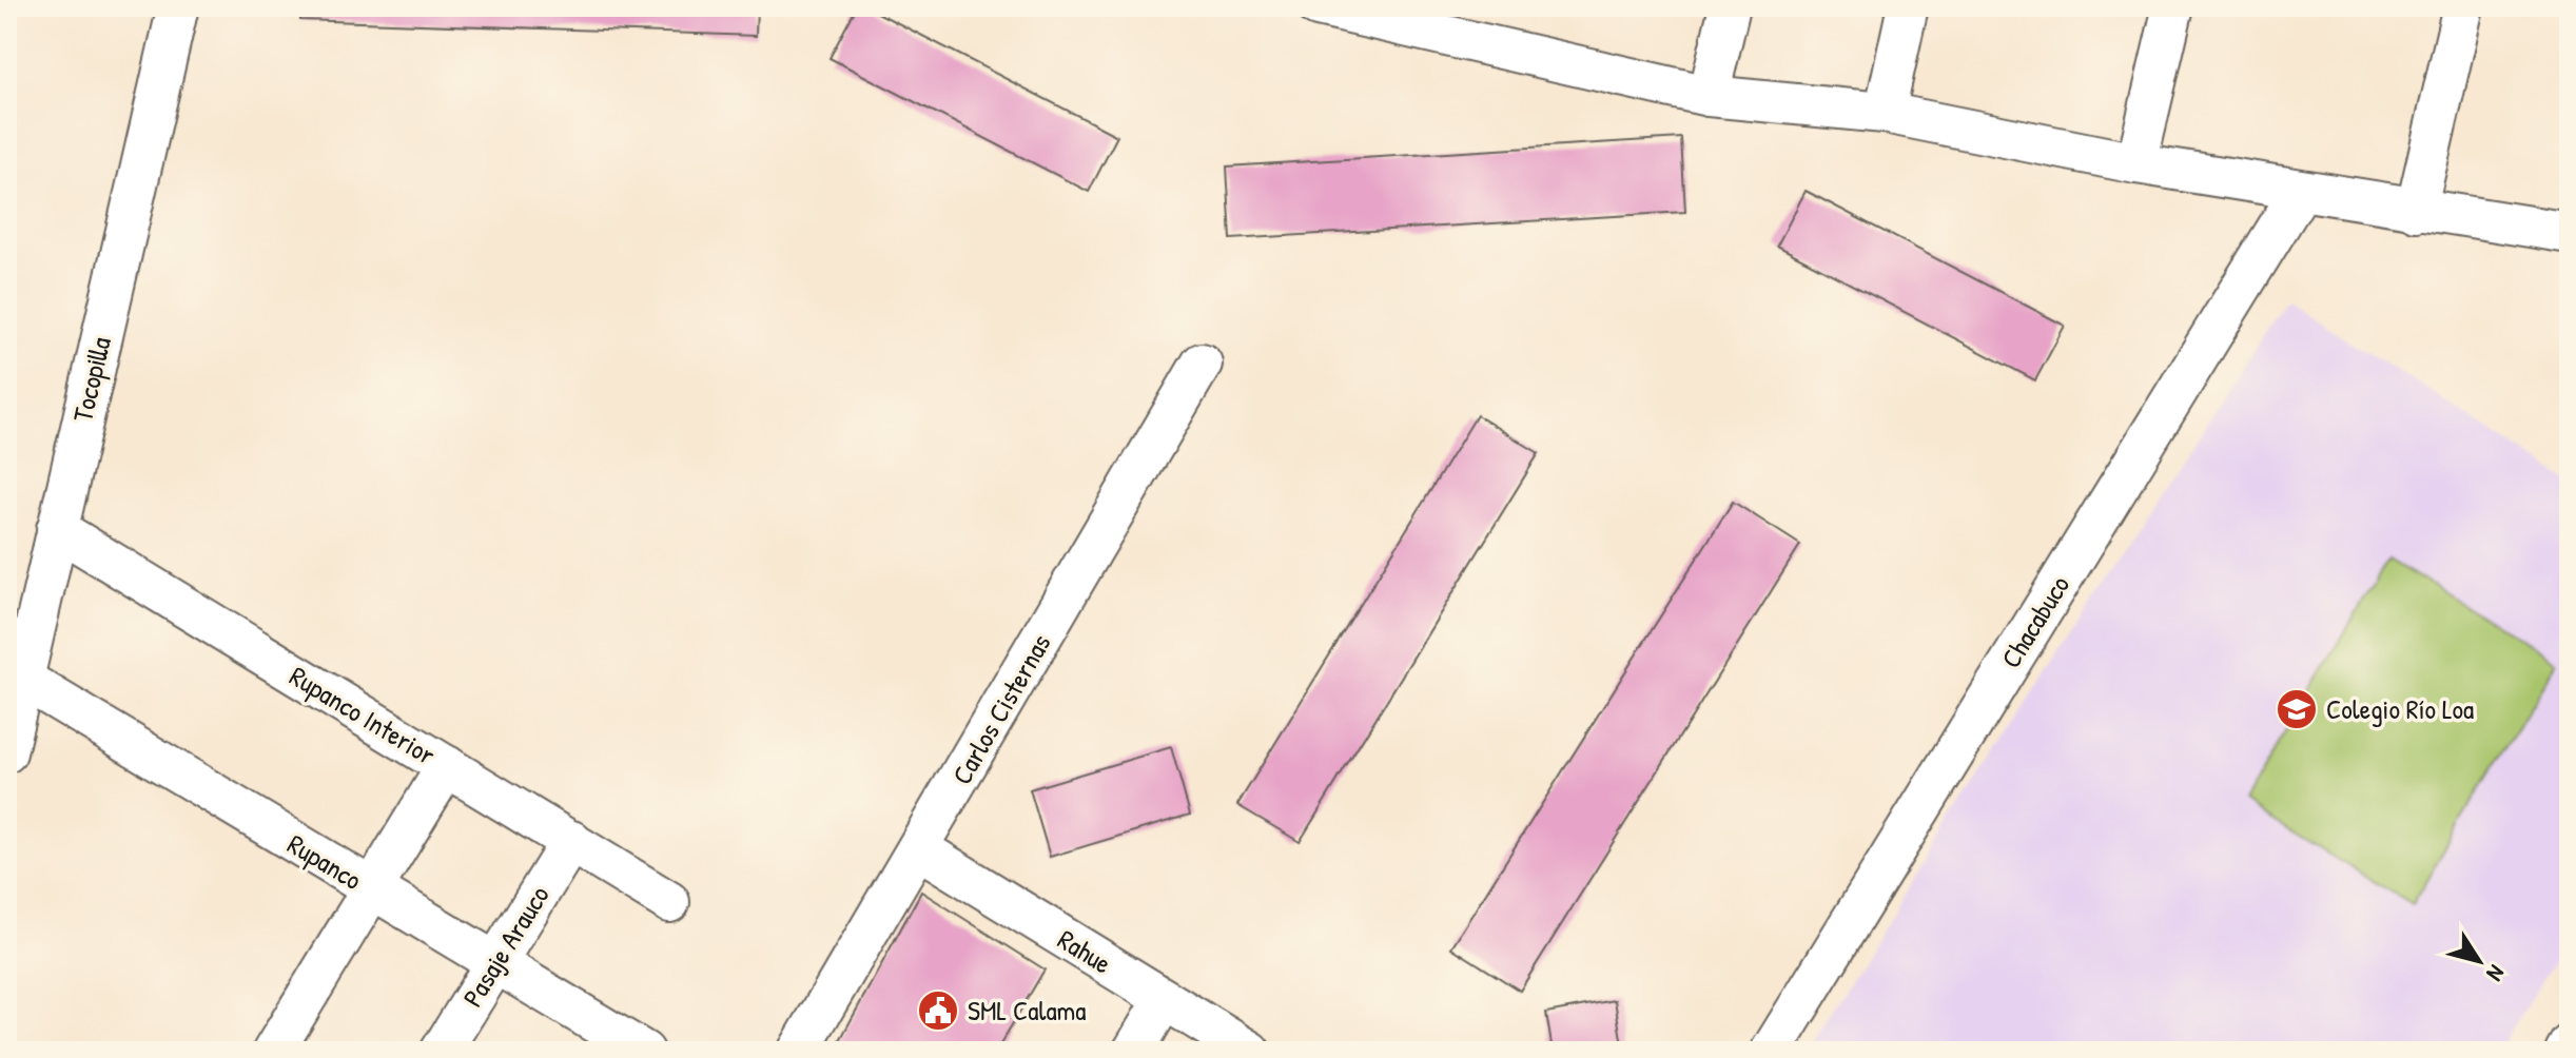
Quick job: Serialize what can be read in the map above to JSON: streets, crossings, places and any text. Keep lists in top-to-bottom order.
{
  "streets": {
    "street": [
      "Tocopilla",
      "Chacabuco",
      "Carlos Cisternas",
      "Rupanco Interior",
      "Rupanco",
      "Pasaje Arauco",
      "Rahue"
    ]
  },
  "crossings": [
    ["Tocopilla", "Rupanco Interior"],
    ["Tocopilla", "Rupanco"],
    ["Carlos Cisternas", "Rahue"],
    ["Rupanco Interior", "Pasaje Arauco"],
    ["Rupanco", "Pasaje Arauco"]
  ],
  "places": {
    "school or university": ["Colegio Río Loa"],
    "public building": ["SML Calama"]
  },
  "north": "bottom right"
}
